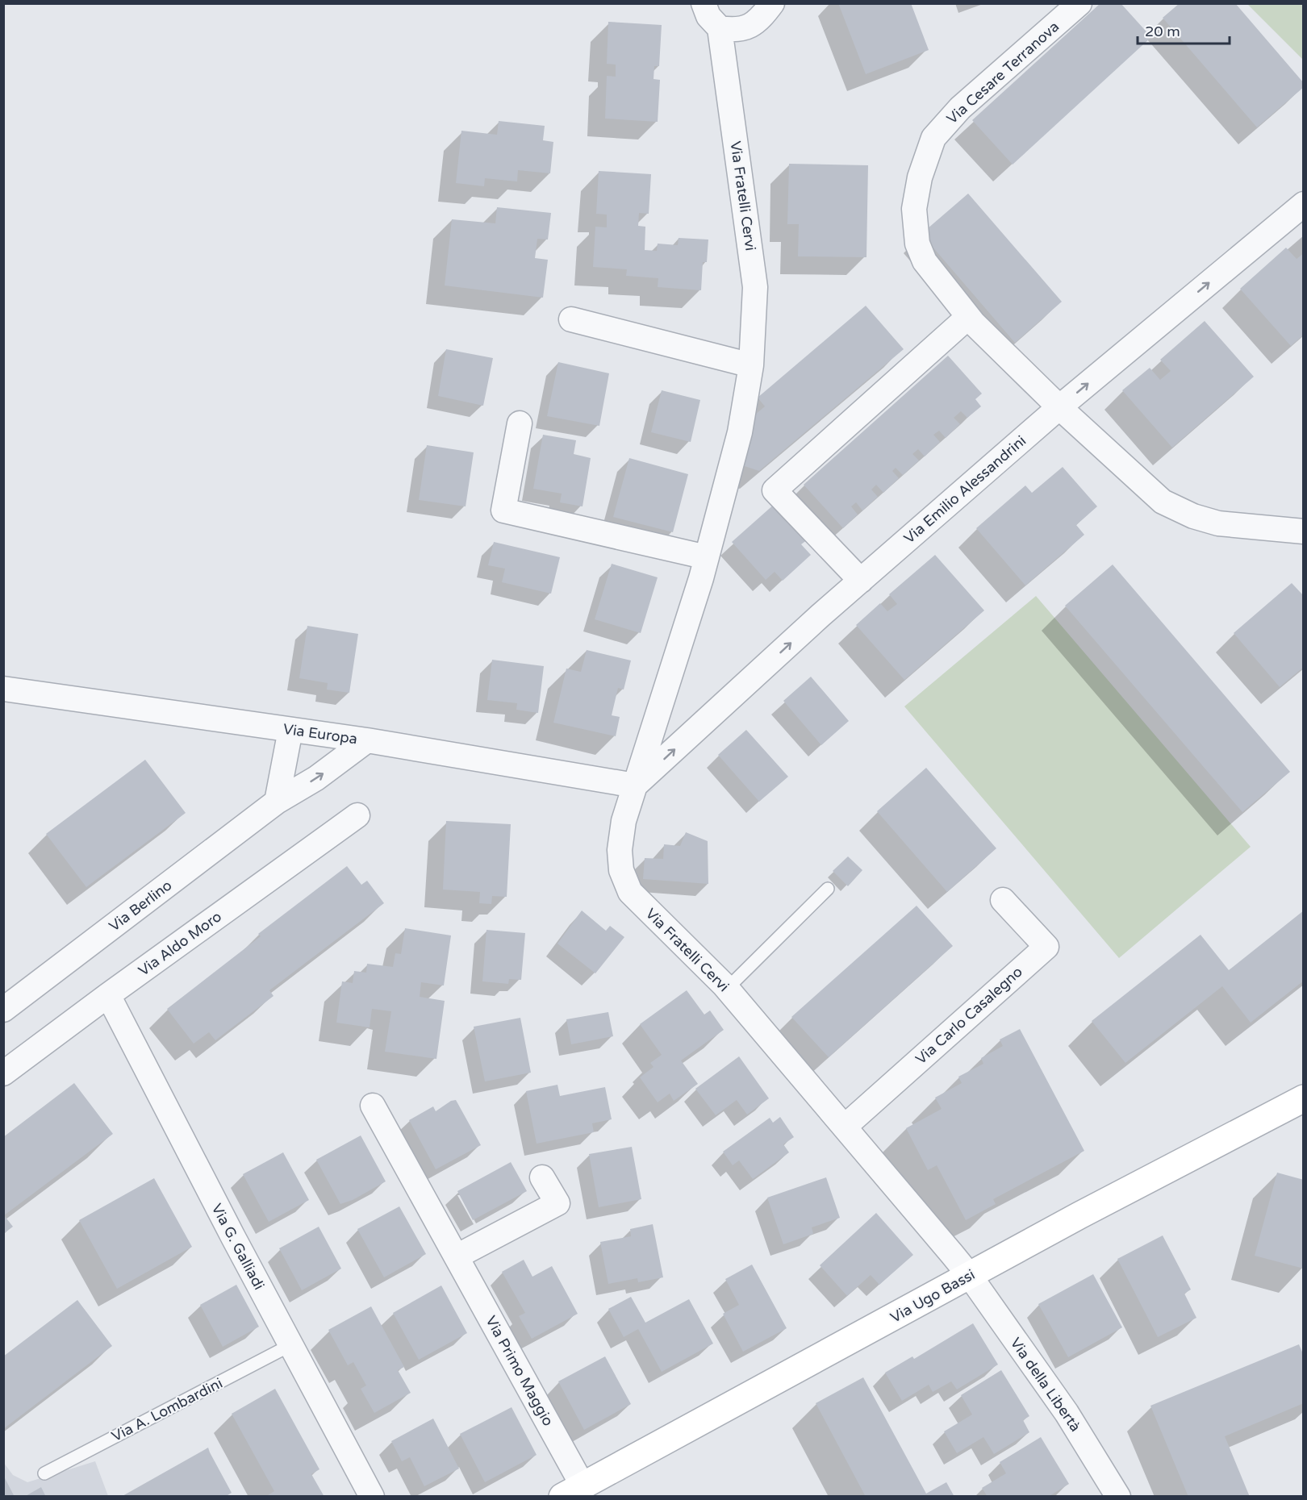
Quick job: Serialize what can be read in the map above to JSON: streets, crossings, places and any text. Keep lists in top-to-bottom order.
{
  "streets": {
    "street": [
      "Via Cesare Terranova",
      "Via Fratelli Cervi",
      "Via Emilio Alessandrini",
      "Via Europa",
      "Via Berlino",
      "Via Aldo Moro",
      "Via Carlo Casalegno",
      "Via G. Galliadi",
      "Via Ugo Bassi",
      "Via Primo Maggio",
      "Via della Libertà"
    ],
    "lane": ["Via A. Lombardini"]
  },
  "crossings": [
    ["Via Cesare Terranova", "Via Emilio Alessandrini"],
    ["Via Fratelli Cervi", "Via Emilio Alessandrini"],
    ["Via Fratelli Cervi", "Via Europa"],
    ["Via Fratelli Cervi", "Via Carlo Casalegno"],
    ["Via Fratelli Cervi", "Via Ugo Bassi"],
    ["Via Fratelli Cervi", "Via della Libertà"],
    ["Via Emilio Alessandrini", "Via Europa"],
    ["Via Europa", "Via Berlino"],
    ["Via Aldo Moro", "Via G. Galliadi"],
    ["Via G. Galliadi", "Via A. Lombardini"],
    ["Via Ugo Bassi", "Via Primo Maggio"],
    ["Via Ugo Bassi", "Via della Libertà"]
  ],
  "one_way": ["Via Emilio Alessandrini"],
  "scale_bar": "20 m"
}
